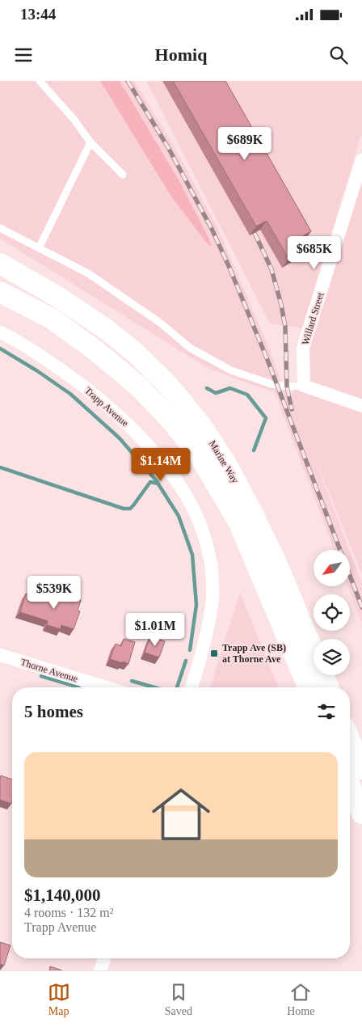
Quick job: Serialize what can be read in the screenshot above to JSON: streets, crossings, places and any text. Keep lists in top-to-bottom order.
{
  "streets": {
    "main road": ["Marine Way"],
    "street": ["Willard Street", "Trapp Avenue", "Thorne Avenue"]
  },
  "places": {
    "transit": ["Trapp Ave (SB) at Thorne Ave"]
  },
  "north": "bottom left",
  "page": {
    "status": "13:44",
    "header": "Homiq",
    "price": [
      "$689K",
      "$685K",
      "$1.14M",
      "$539K",
      "$1.01M"
    ],
    "heading": "5 homes",
    "list": [
      {
        "name": "$1,140,000",
        "note": "4 rooms · 132 m² · Trapp Avenue"
      }
    ],
    "tabs": ["Map", "Saved", "Home"]
  }
}
